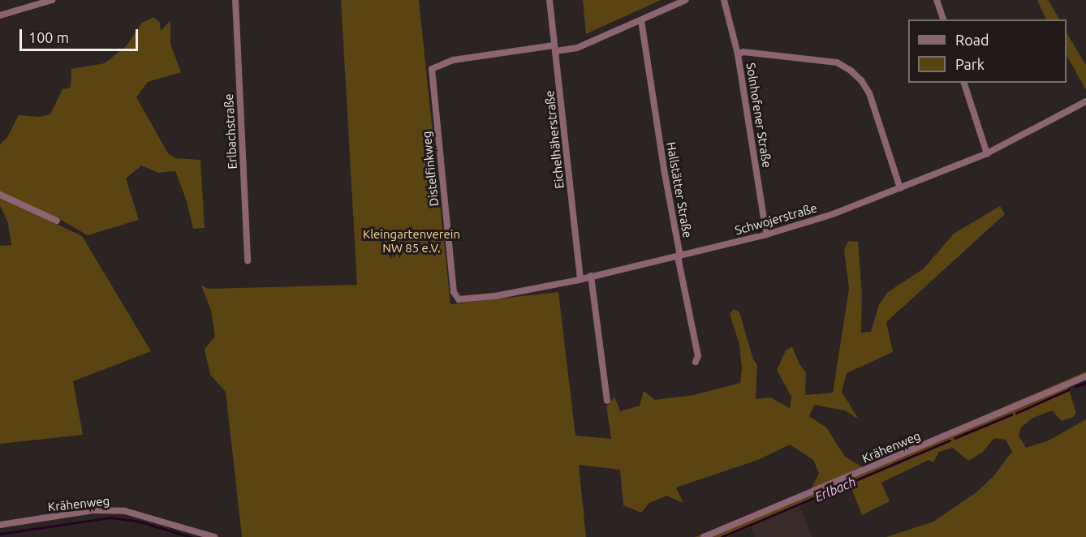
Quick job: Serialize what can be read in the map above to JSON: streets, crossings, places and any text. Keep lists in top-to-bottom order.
{
  "streets": {
    "street": [
      "Solnhofener Straße",
      "Erlbachstraße",
      "Eichelhäherstraße",
      "Distelfinkweg",
      "Hallstätter Straße",
      "Schwojerstraße",
      "Krähenweg"
    ]
  },
  "crossings": [
    ["Solnhofener Straße", "Schwojerstraße"],
    ["Eichelhäherstraße", "Distelfinkweg"],
    ["Eichelhäherstraße", "Schwojerstraße"],
    ["Distelfinkweg", "Schwojerstraße"],
    ["Hallstätter Straße", "Schwojerstraße"]
  ],
  "water": ["Erlbach"],
  "parks": ["Kleingartenverein NW 85 e.V."],
  "legend": ["Road", "Park"],
  "scale_bar": "100 m"
}
